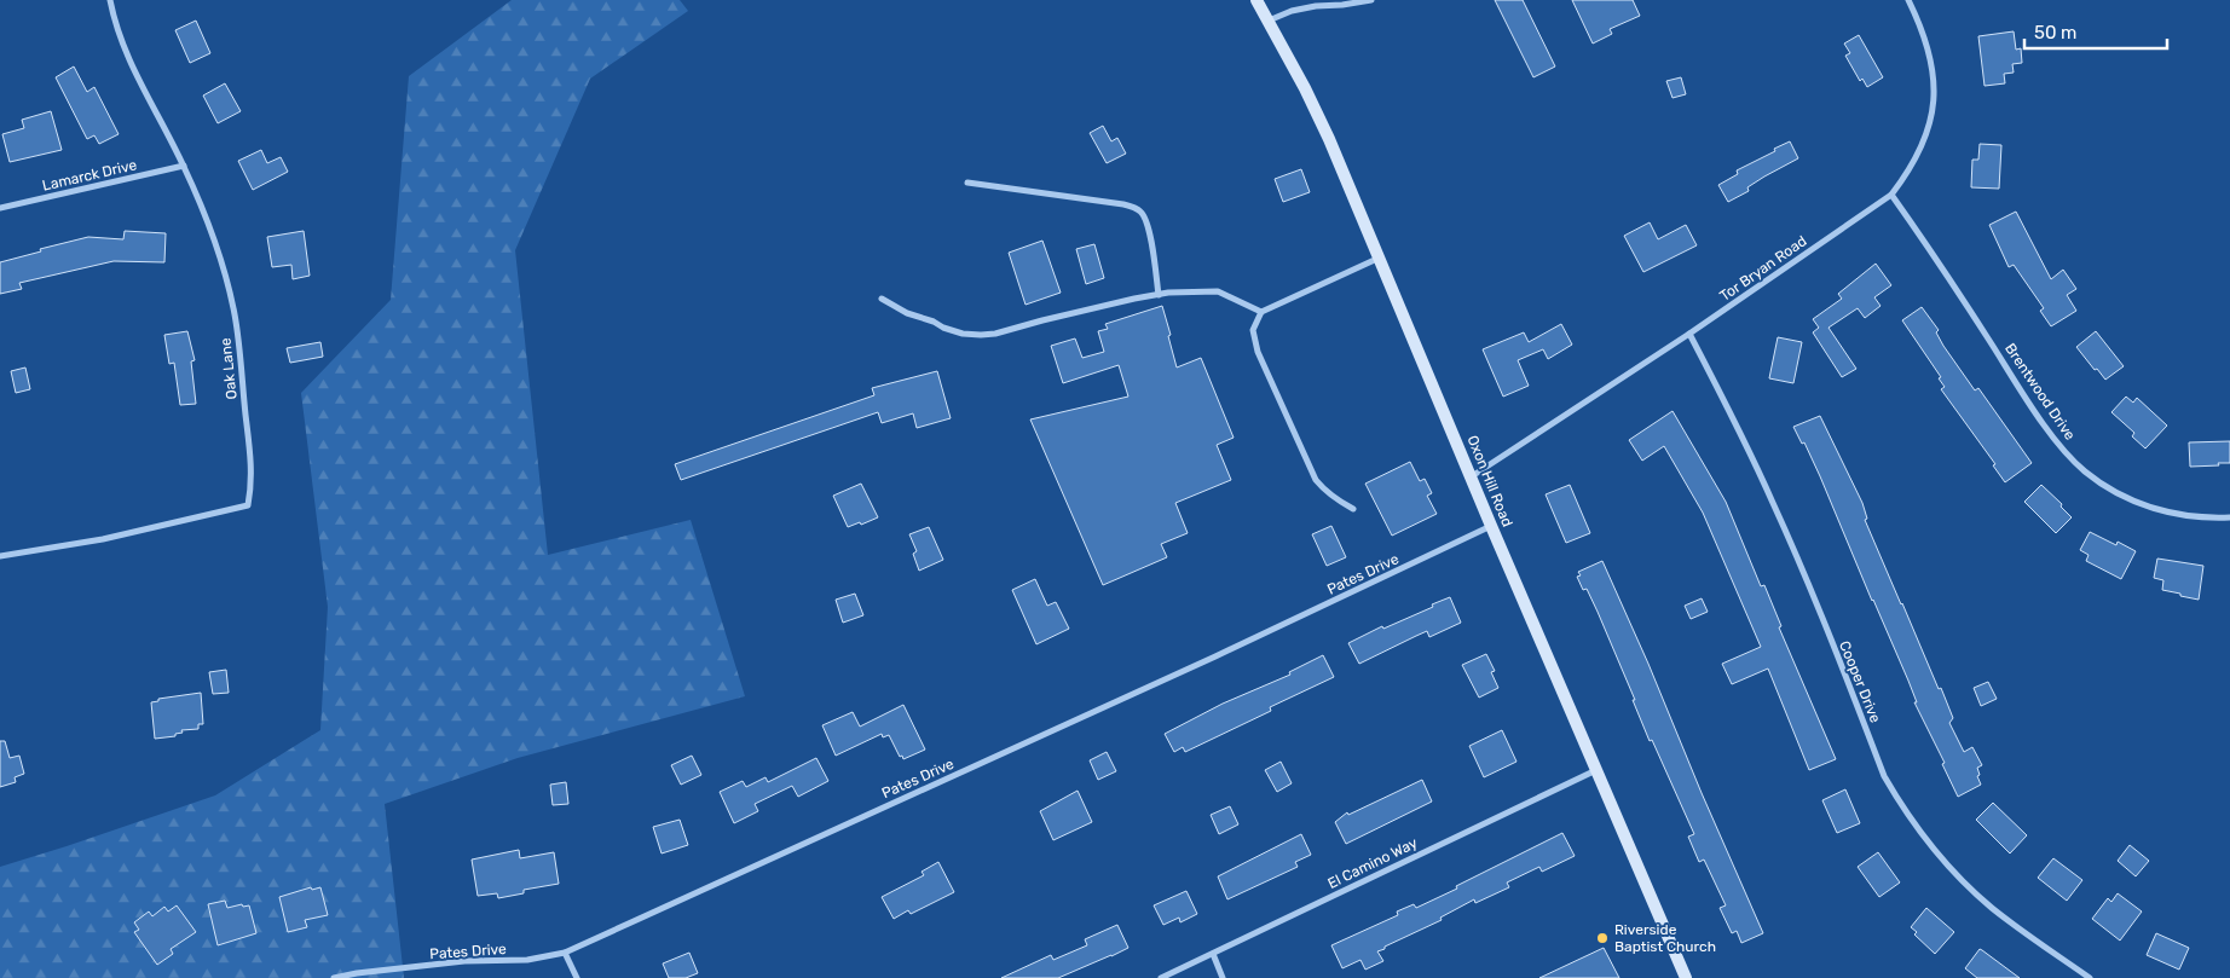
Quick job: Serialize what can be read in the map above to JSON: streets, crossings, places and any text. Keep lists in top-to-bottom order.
{
  "streets": {
    "main road": ["Oxon Hill Road"],
    "street": [
      "Lamarck Drive",
      "Tor Bryan Road",
      "Oak Lane",
      "Brentwood Drive",
      "Pates Drive",
      "Cooper Drive",
      "El Camino Way"
    ]
  },
  "crossings": [
    ["Lamarck Drive", "Oak Lane"],
    ["Tor Bryan Road", "Brentwood Drive"],
    ["Tor Bryan Road", "Oxon Hill Road"],
    ["Tor Bryan Road", "Cooper Drive"],
    ["Oxon Hill Road", "Pates Drive"],
    ["Oxon Hill Road", "El Camino Way"]
  ],
  "places": ["Riverside Baptist Church"],
  "scale_bar": "50 m"
}
